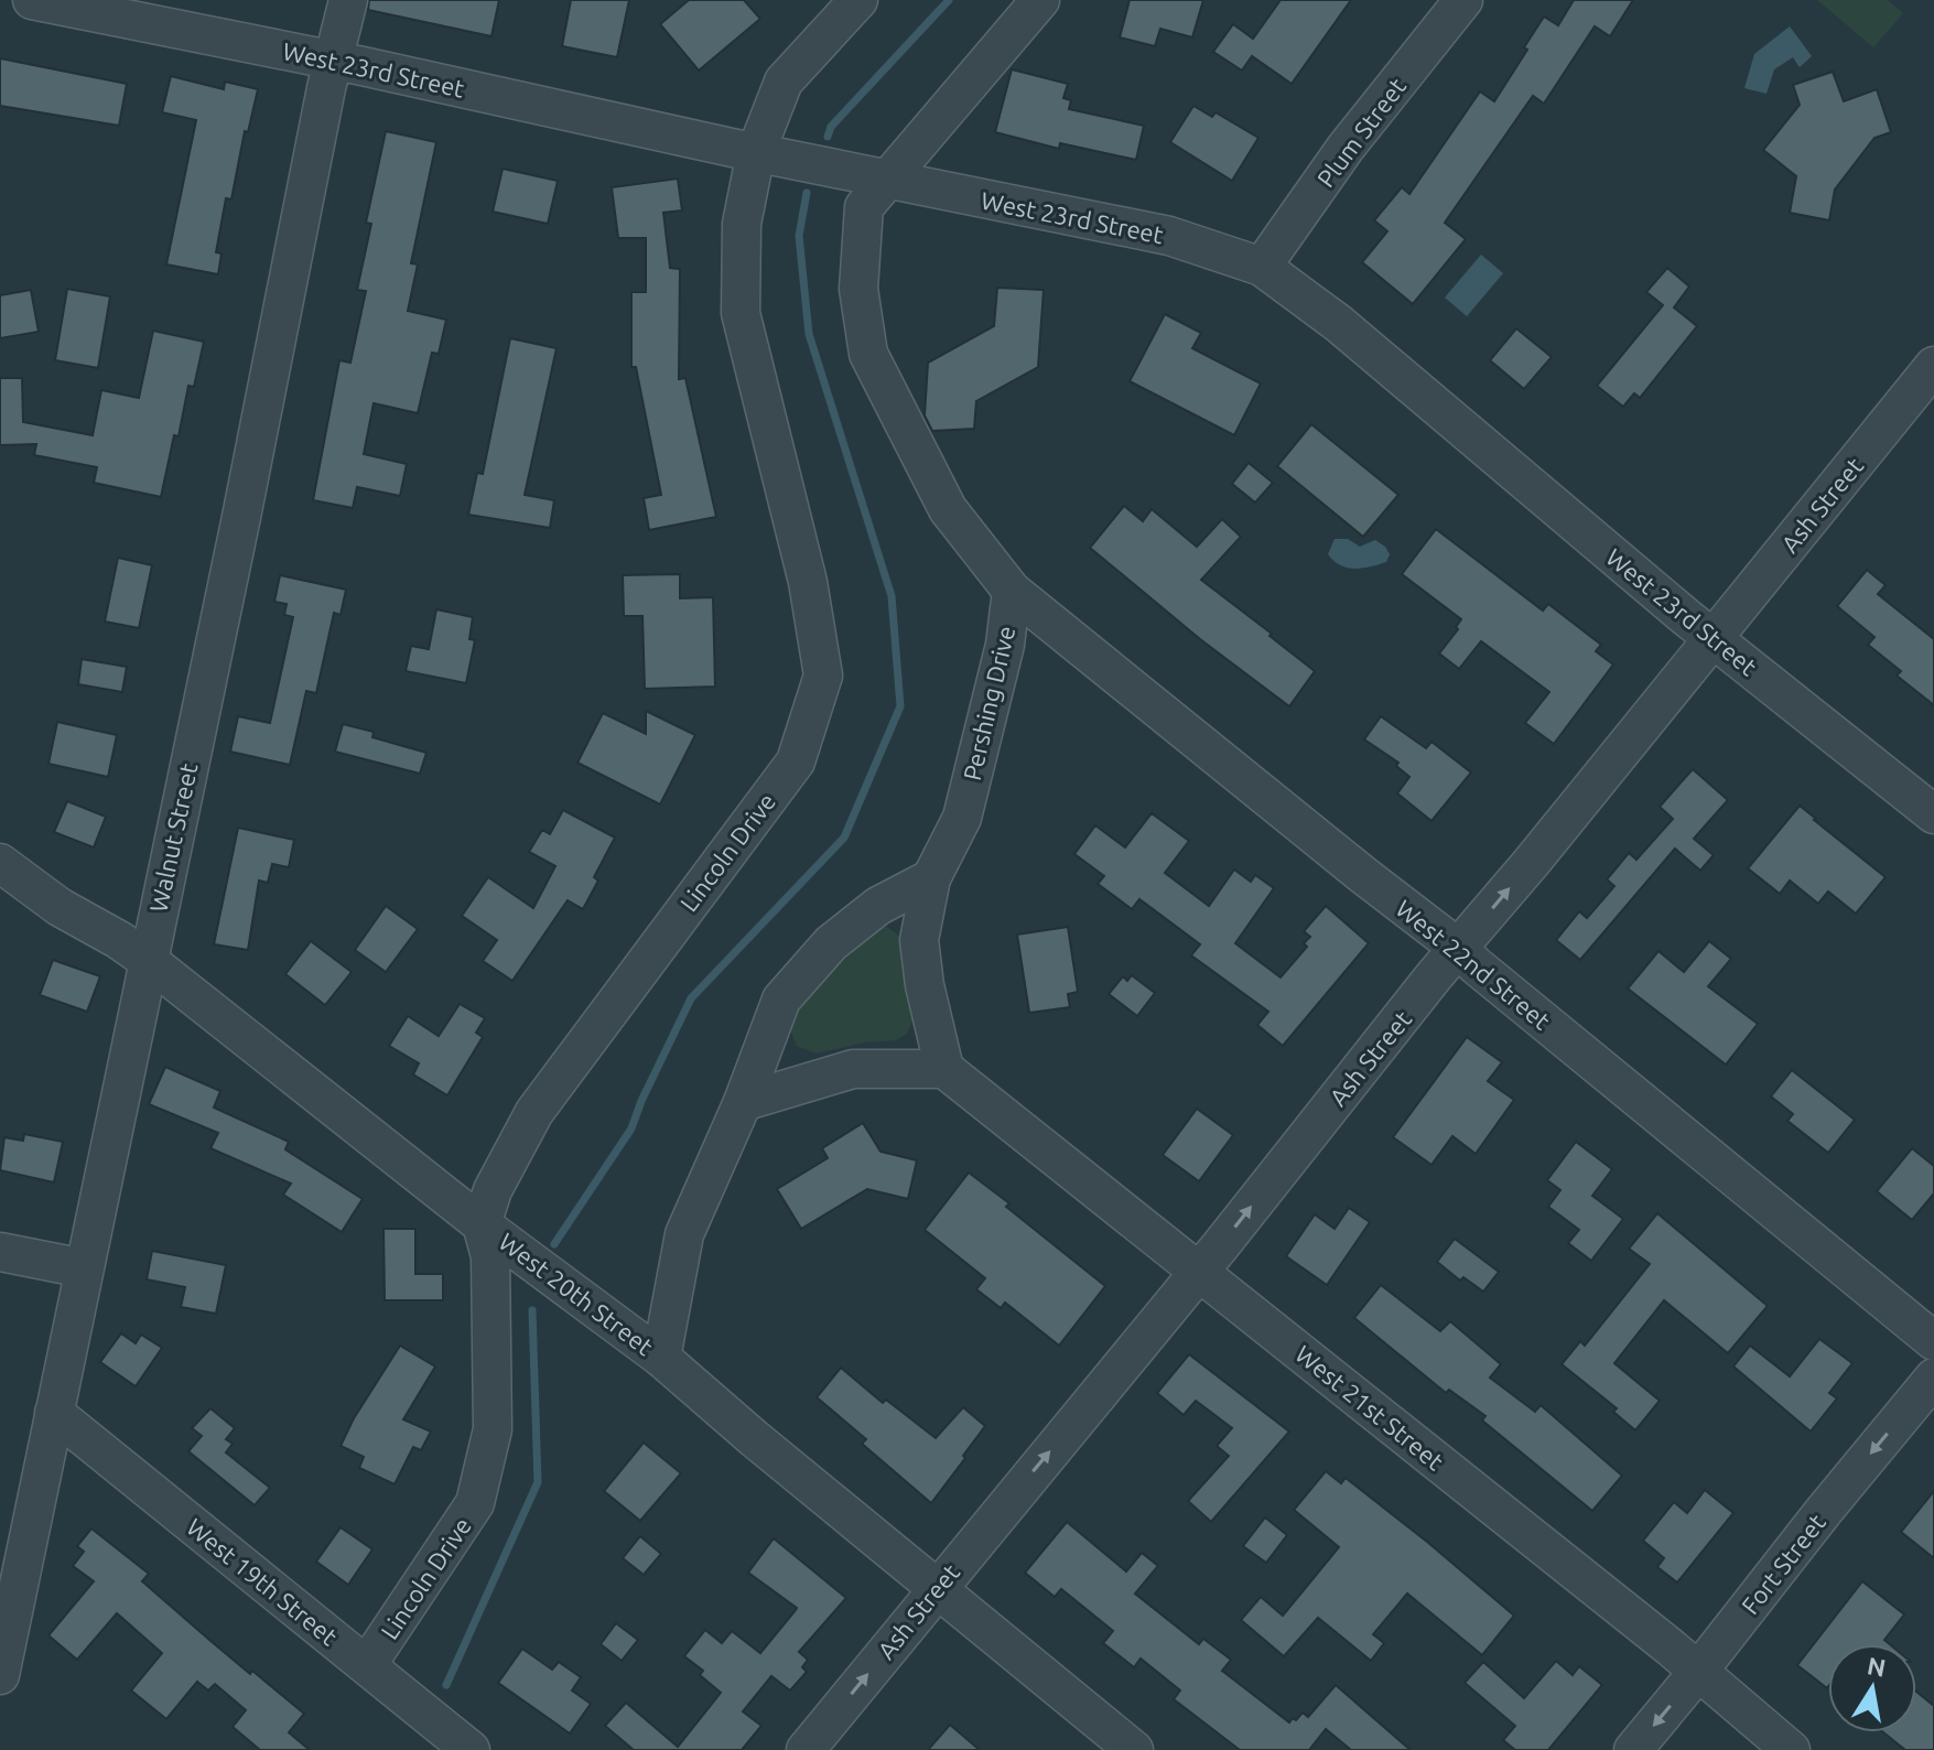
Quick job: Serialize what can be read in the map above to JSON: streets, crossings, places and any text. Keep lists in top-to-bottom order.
{
  "streets": {
    "street": [
      "West 23rd Street",
      "Plum Street",
      "Ash Street",
      "Pershing Drive",
      "Walnut Street",
      "Lincoln Drive",
      "West 22nd Street",
      "West 20th Street",
      "West 21st Street",
      "Fort Street",
      "West 19th Street"
    ]
  },
  "crossings": [
    ["West 23rd Street", "Plum Street"],
    ["West 23rd Street", "Ash Street"],
    ["West 23rd Street", "Pershing Drive"],
    ["West 23rd Street", "Walnut Street"],
    ["West 23rd Street", "Lincoln Drive"],
    ["Ash Street", "West 22nd Street"],
    ["Ash Street", "West 20th Street"],
    ["Ash Street", "West 21st Street"],
    ["Pershing Drive", "West 22nd Street"],
    ["Walnut Street", "West 20th Street"],
    ["Walnut Street", "West 19th Street"],
    ["Lincoln Drive", "West 20th Street"],
    ["Lincoln Drive", "West 19th Street"],
    ["West 21st Street", "Fort Street"]
  ],
  "one_way": ["Ash Street", "Fort Street"],
  "north": "top"
}
